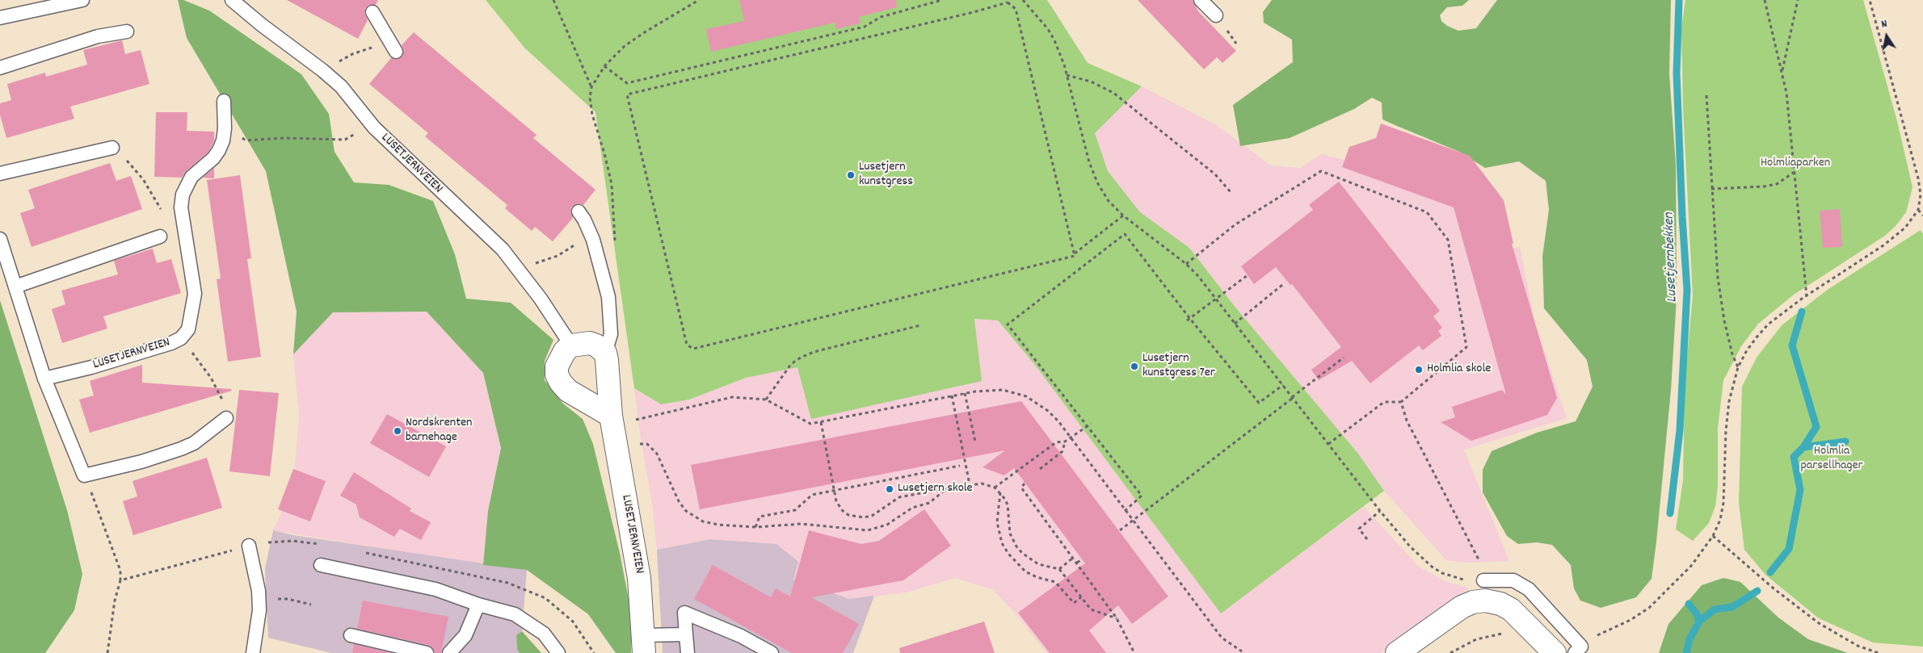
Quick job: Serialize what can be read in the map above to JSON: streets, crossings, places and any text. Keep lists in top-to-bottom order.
{
  "streets": {
    "street": ["LUSETJERNVEIEN"]
  },
  "water": ["Lusetjernbekken"],
  "parks": ["Holmliaparken", "Holmlia parsellhager"],
  "places": [
    "Lusetjern kunstgress",
    "Lusetjern kunstgress 7er",
    "Holmlia skole",
    "Nordskrenten barnehage",
    "Lusetjern skole"
  ],
  "north": "top"
}
